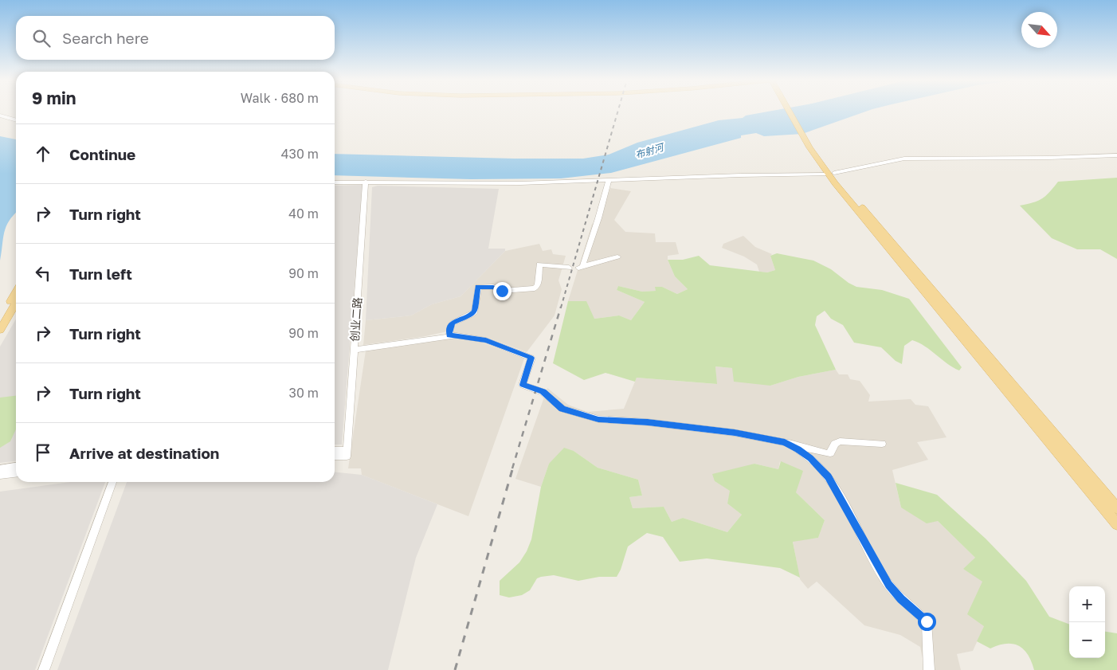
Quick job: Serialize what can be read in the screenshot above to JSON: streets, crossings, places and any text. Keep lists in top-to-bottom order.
{
  "streets": {
    "street": ["创业二路"]
  },
  "water": ["布射河"],
  "north": "bottom right",
  "page": {
    "search": "Search here",
    "heading": ["9 min", "Walk · 680 m"],
    "list": [
      ["Continue", "430 m"],
      ["Turn right", "40 m"],
      ["Turn left", "90 m"],
      ["Turn right", "90 m"],
      ["Turn right", "30 m"],
      "Arrive at destination"
    ],
    "map_buttons": ["+", "−"]
  }
}
